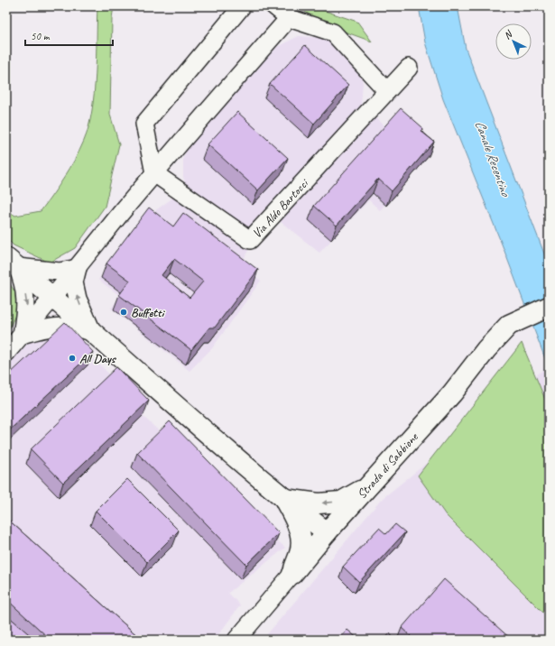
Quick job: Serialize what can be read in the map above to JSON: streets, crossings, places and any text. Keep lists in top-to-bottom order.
{
  "streets": {
    "main road": ["Strada di Sabbione"],
    "street": ["Via Aldo Bartocci"]
  },
  "water": ["Canale Recentino"],
  "places": ["Buffetti", "All Days"],
  "scale_bar": "50 m",
  "north": "top left"
}
